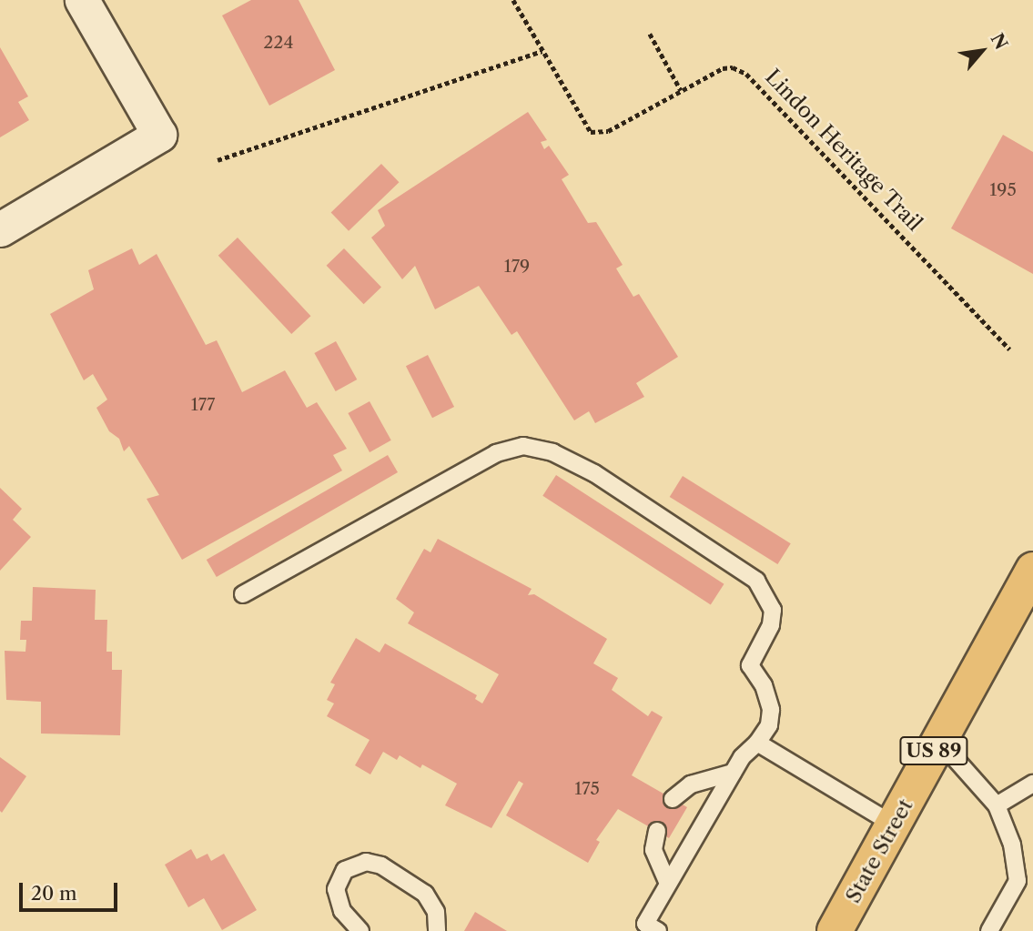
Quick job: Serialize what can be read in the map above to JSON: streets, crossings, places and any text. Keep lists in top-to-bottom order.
{
  "streets": {
    "main road": ["US 89", "State Street"],
    "path": ["Lindon Heritage Trail"]
  },
  "house_numbers": [
    "224",
    "195",
    "179",
    "177",
    "175"
  ],
  "scale_bar": "20 m",
  "north": "top right"
}
